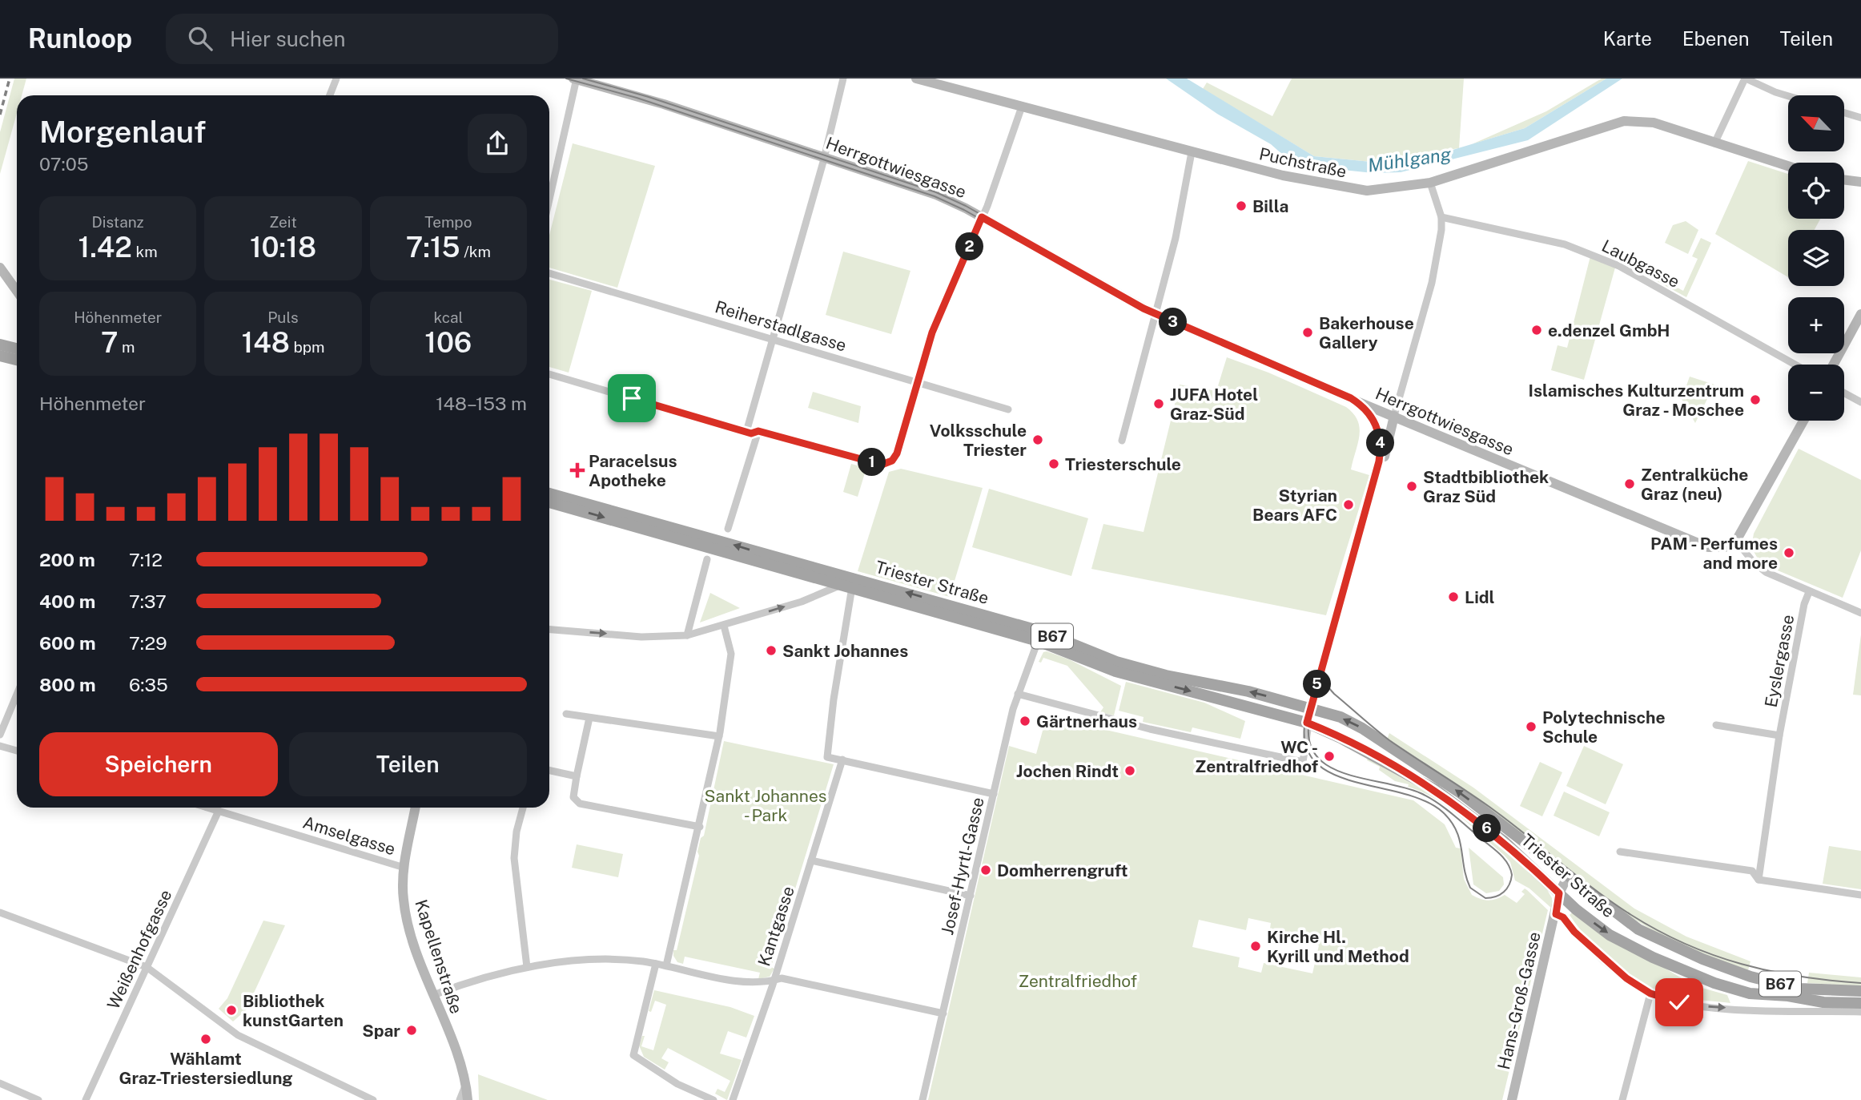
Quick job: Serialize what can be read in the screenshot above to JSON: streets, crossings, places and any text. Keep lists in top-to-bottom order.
{
  "streets": {
    "main road": ["Triester Straße", "B67"],
    "street": [
      "Puchstraße",
      "Herrgottwiesgasse",
      "Laubgasse",
      "Reiherstadlgasse",
      "Eyslergasse",
      "Amselgasse",
      "Josef-Hyrtl-Gasse",
      "Kantgasse",
      "Weißenhofgasse",
      "Kapellenstraße",
      "Hans-Groß-Gasse"
    ]
  },
  "crossings": [
    ["Triester Straße", "Josef-Hyrtl-Gasse"],
    ["Triester Straße", "Kantgasse"],
    ["Triester Straße", "Hans-Groß-Gasse"],
    ["Amselgasse", "Weißenhofgasse"],
    ["Amselgasse", "Kapellenstraße"]
  ],
  "water": ["Mühlgang"],
  "parks": ["Sankt Johannes - Park", "Zentralfriedhof"],
  "places": {
    "other": [
      "Billa",
      "e.denzel GmbH",
      "Bakerhouse Gallery",
      "Islamisches Kulturzentrum Graz - Moschee",
      "JUFA Hotel Graz-Süd",
      "Volksschule Triester",
      "Triesterschule",
      "Zentralküche Graz (neu)",
      "Stadtbibliothek Graz Süd",
      "Styrian Bears AFC",
      "PAM - Perfumes and more",
      "Lidl",
      "Sankt Johannes",
      "Gärtnerhaus",
      "Polytechnische Schule",
      "WC - Zentralfriedhof",
      "Jochen Rindt",
      "Domherrengruft",
      "Kirche Hl. Kyrill und Method",
      "Bibliothek kunstGarten",
      "Spar",
      "Wählamt Graz-Triestersiedlung"
    ],
    "health": ["Paracelsus Apotheke"]
  },
  "north": "top left",
  "page": {
    "header": "Runloop",
    "search": "Hier suchen",
    "nav": ["Karte", "Ebenen", "Teilen"],
    "map_buttons": ["+", "−"],
    "heading": ["Morgenlauf", "07:05"],
    "stats": [
      ["Distanz", "1.42 km"],
      ["Zeit", "10:18"],
      ["Tempo", "7:15 /km"],
      ["Höhenmeter", "7 m"],
      ["Puls", "148 bpm"],
      ["kcal", "106"]
    ],
    "pins": [
      "2",
      "3",
      "4",
      "1",
      "5",
      "6"
    ],
    "chart": ["Höhenmeter", "148–153 m"],
    "list": [
      {
        "name": "200 m",
        "note": "7:12"
      },
      {
        "name": "400 m",
        "note": "7:37"
      },
      {
        "name": "600 m",
        "note": "7:29"
      },
      {
        "name": "800 m",
        "note": "6:35"
      }
    ],
    "buttons": ["Speichern", "Teilen"]
  }
}
